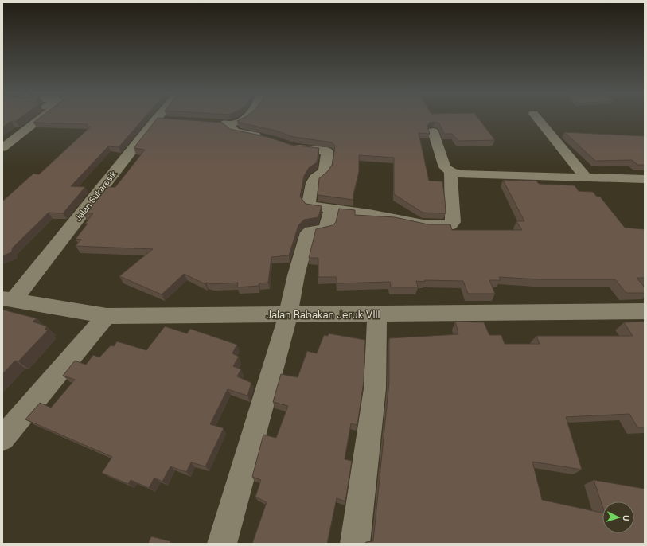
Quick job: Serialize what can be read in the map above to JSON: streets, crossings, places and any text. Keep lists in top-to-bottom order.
{
  "streets": {
    "street": ["Jalan Sukaresik", "Jalan Babakan Jeruk VIII"]
  },
  "crossings": [
    ["Jalan Sukaresik", "Jalan Babakan Jeruk VIII"]
  ],
  "north": "right"
}
